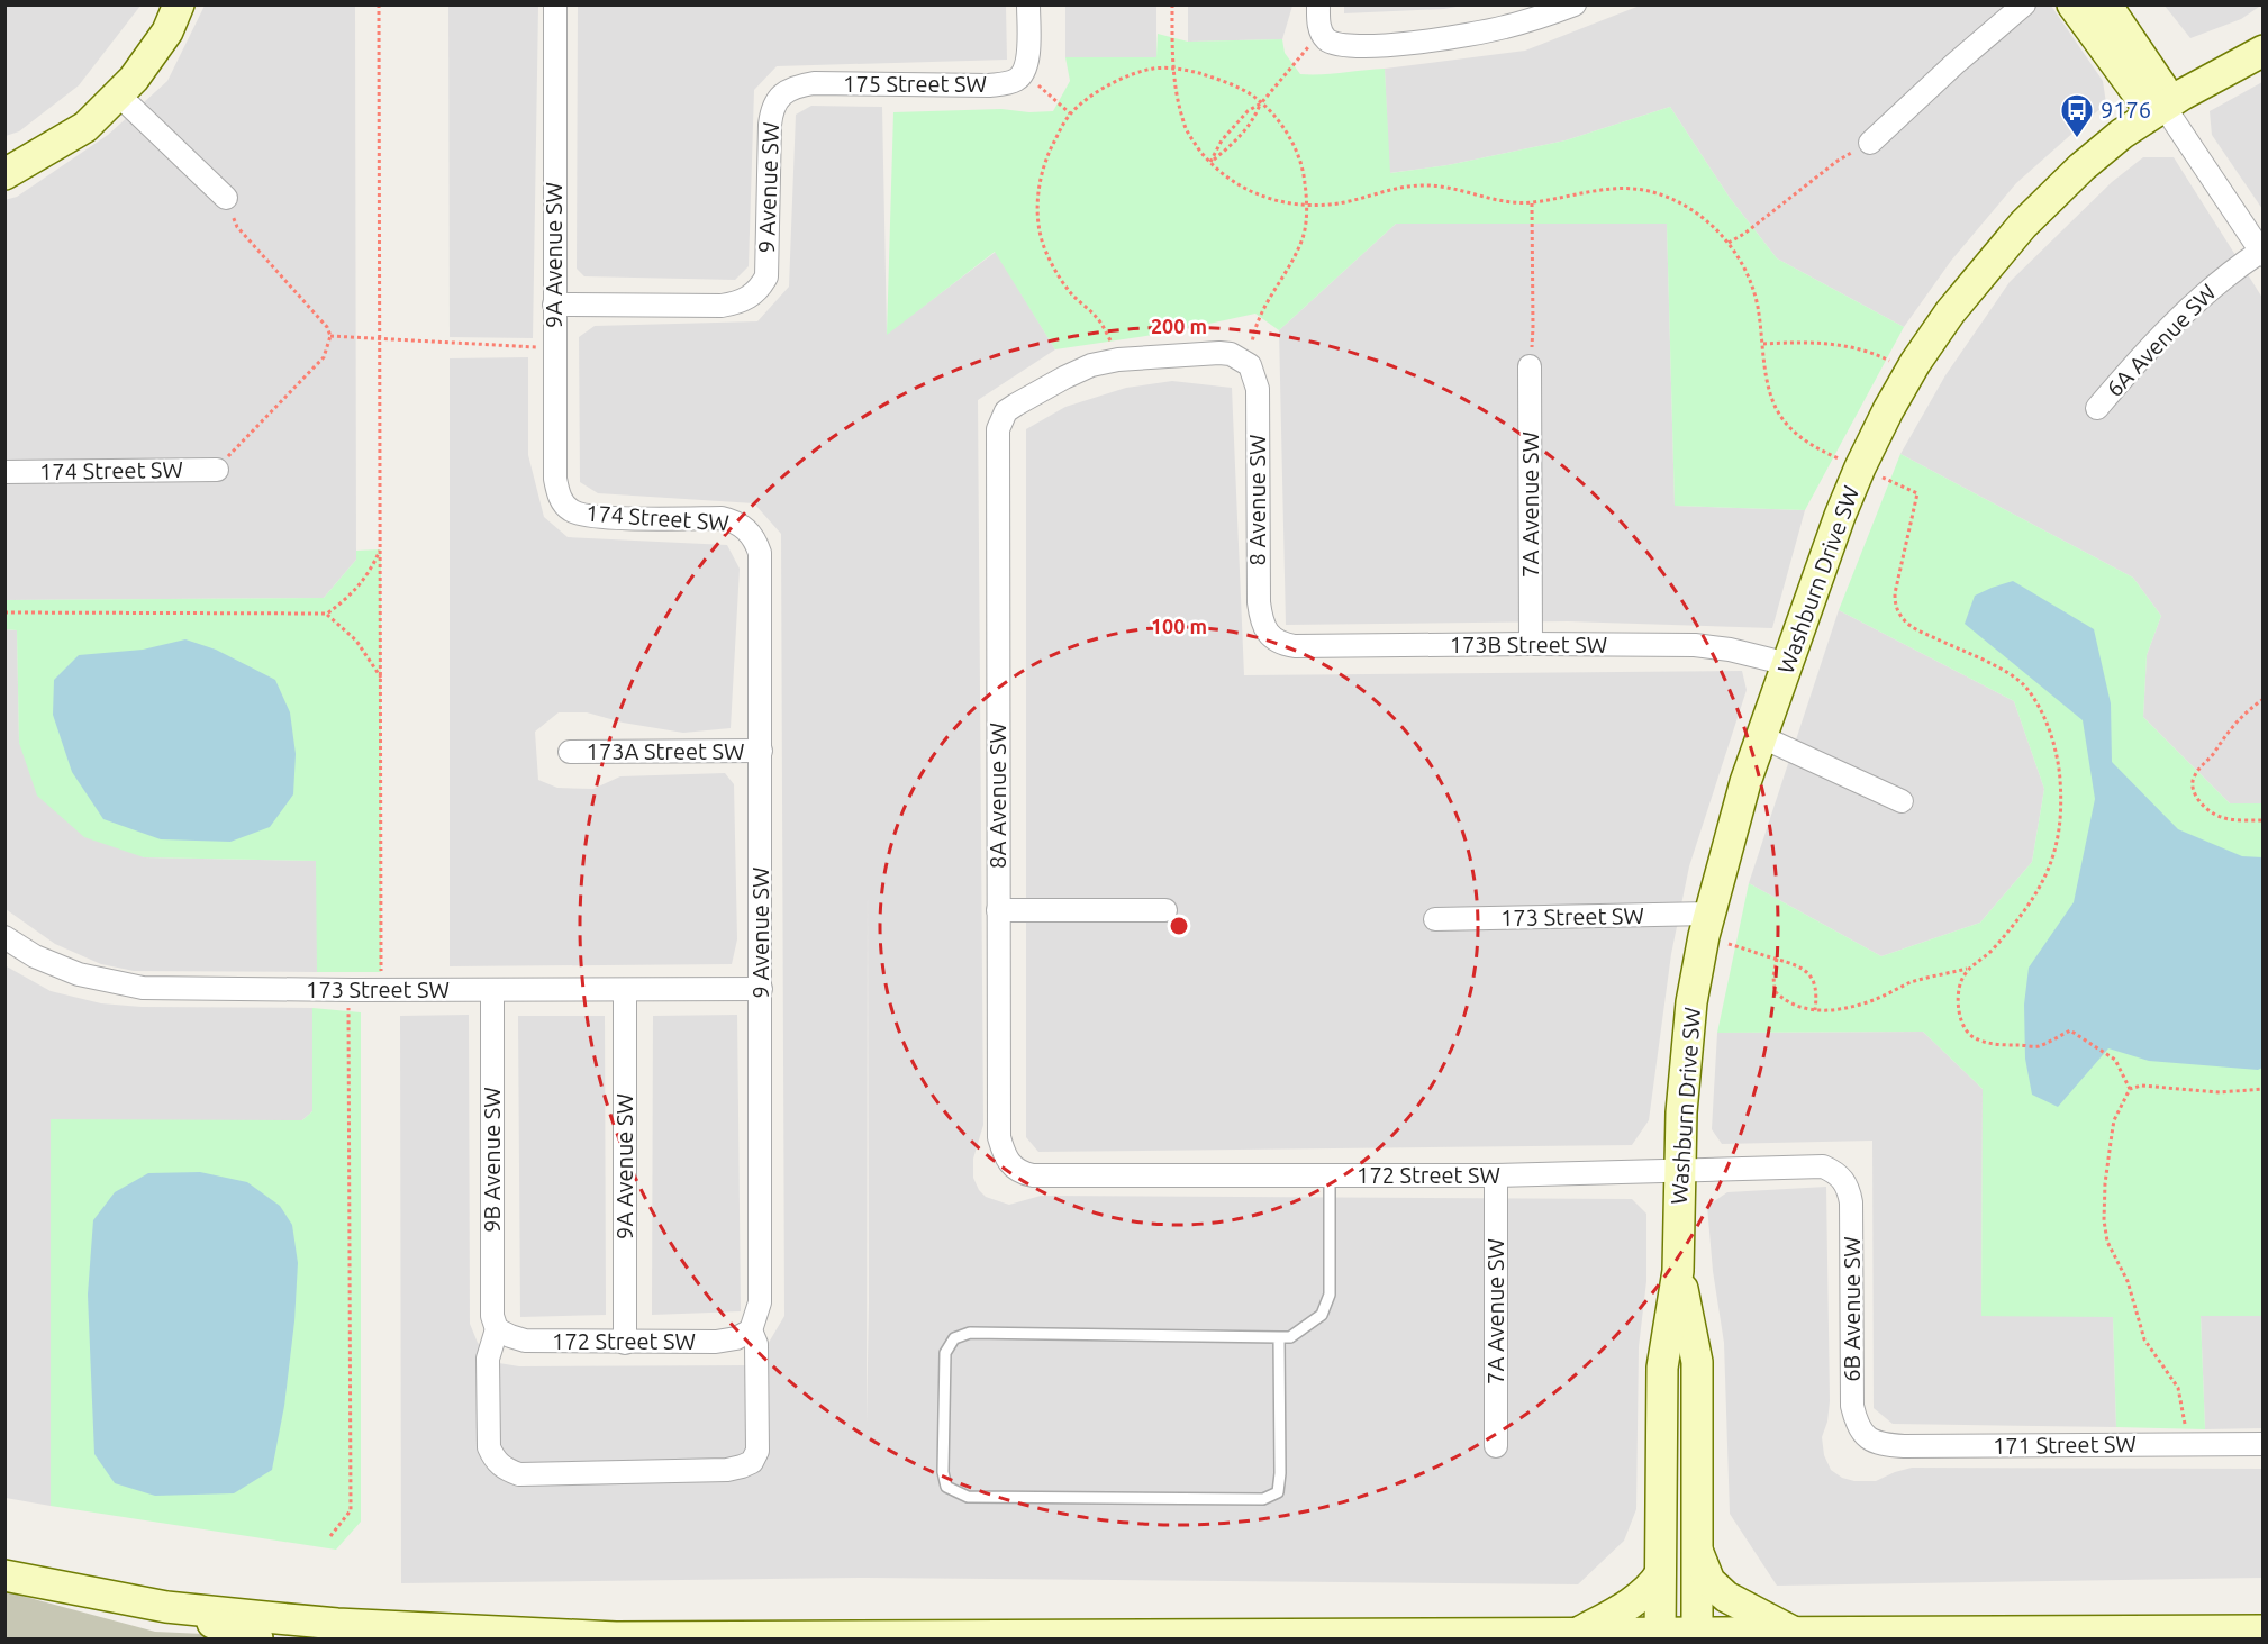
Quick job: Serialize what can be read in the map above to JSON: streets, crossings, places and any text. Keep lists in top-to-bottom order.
{
  "streets": {
    "street": [
      "175 Street SW",
      "9 Avenue SW",
      "9A Avenue SW",
      "6A Avenue SW",
      "174 Street SW",
      "8 Avenue SW",
      "7A Avenue SW",
      "Washburn Drive SW",
      "173B Street SW",
      "173A Street SW",
      "8A Avenue SW",
      "173 Street SW",
      "9B Avenue SW",
      "172 Street SW",
      "6B Avenue SW",
      "171 Street SW"
    ]
  },
  "crossings": [
    ["175 Street SW", "9 Avenue SW"],
    ["9 Avenue SW", "9A Avenue SW"],
    ["9 Avenue SW", "174 Street SW"],
    ["9 Avenue SW", "173A Street SW"],
    ["9 Avenue SW", "173 Street SW"],
    ["9 Avenue SW", "172 Street SW"],
    ["9A Avenue SW", "174 Street SW"],
    ["9A Avenue SW", "173 Street SW"],
    ["9A Avenue SW", "172 Street SW"],
    ["8 Avenue SW", "173B Street SW"],
    ["7A Avenue SW", "173B Street SW"],
    ["7A Avenue SW", "172 Street SW"],
    ["Washburn Drive SW", "173B Street SW"],
    ["Washburn Drive SW", "173 Street SW"],
    ["Washburn Drive SW", "172 Street SW"],
    ["8A Avenue SW", "172 Street SW"],
    ["173 Street SW", "9B Avenue SW"],
    ["9B Avenue SW", "172 Street SW"],
    ["172 Street SW", "6B Avenue SW"],
    ["6B Avenue SW", "171 Street SW"]
  ],
  "places": {
    "bus stop": ["9176"]
  },
  "rings": ["200 m", "100 m"]
}
